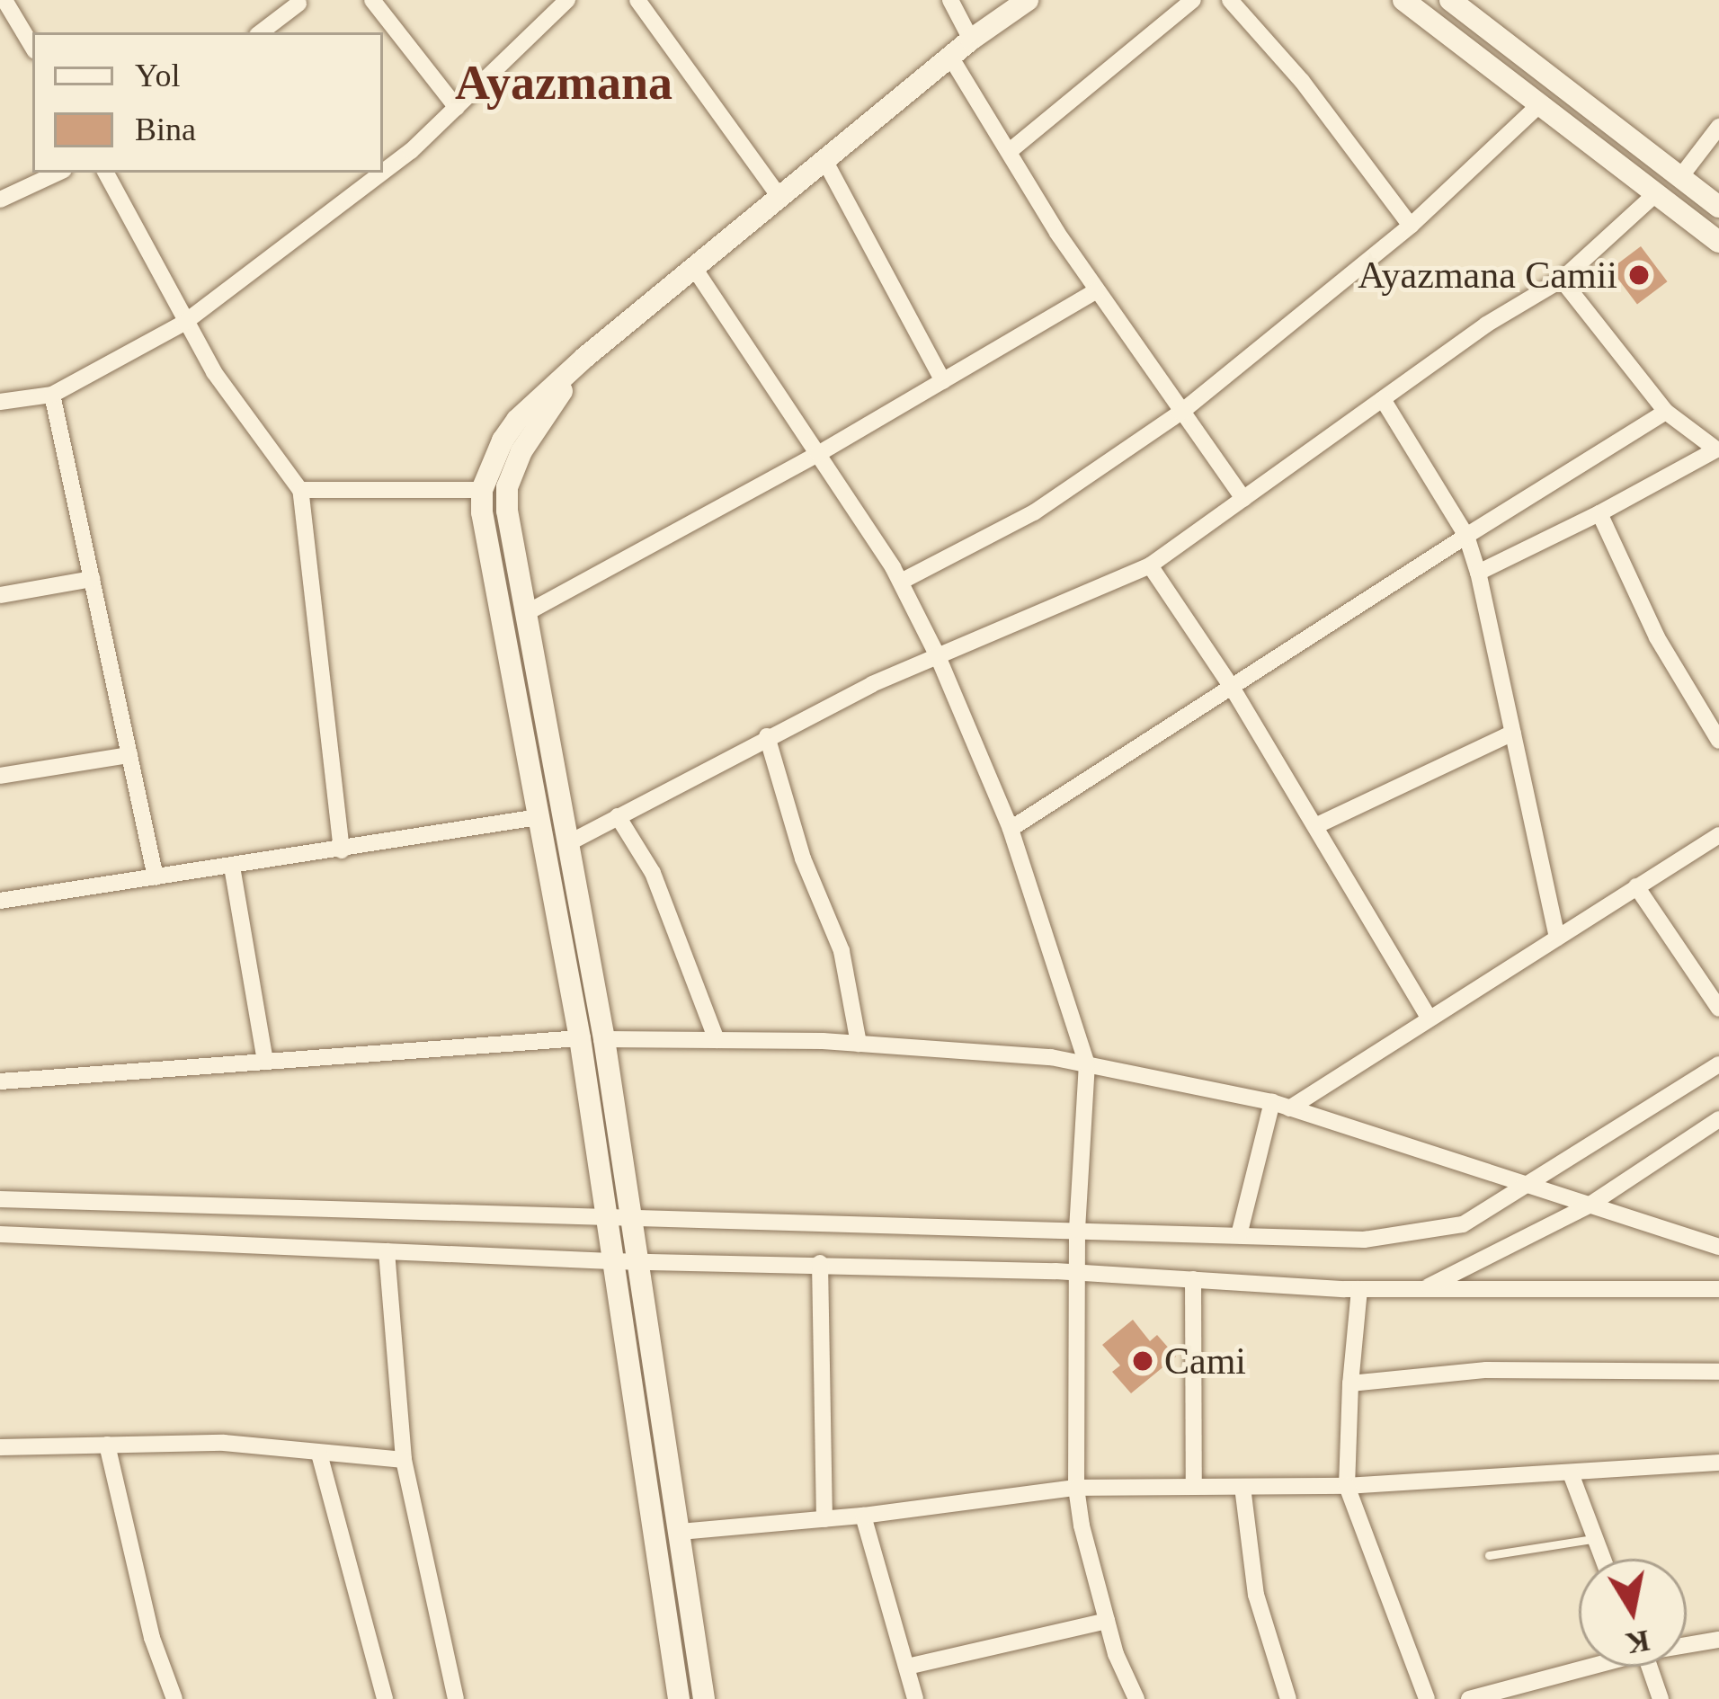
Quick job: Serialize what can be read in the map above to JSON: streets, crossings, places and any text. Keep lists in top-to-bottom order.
{
  "districts": ["Ayazmana"],
  "places": ["Ayazmana Camii", "Cami"],
  "legend": ["Yol", "Bina"],
  "north": "bottom"
}
